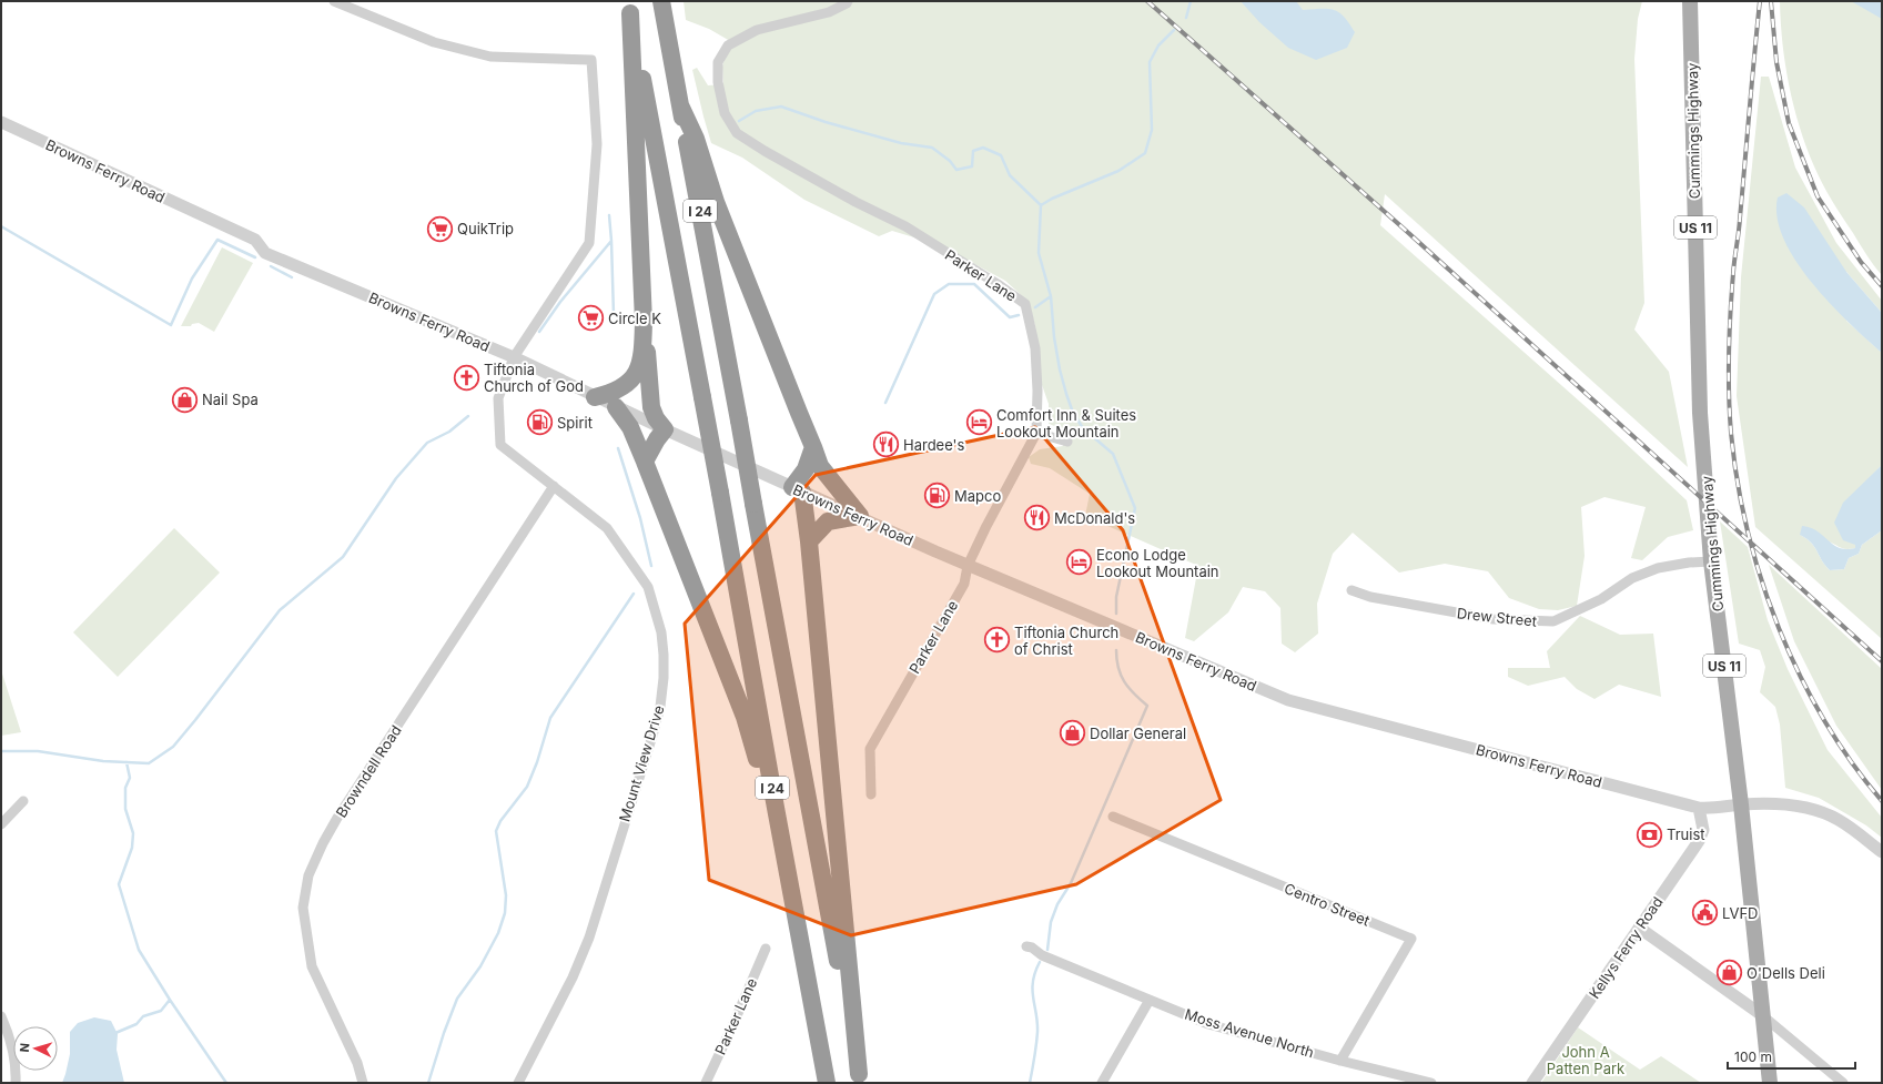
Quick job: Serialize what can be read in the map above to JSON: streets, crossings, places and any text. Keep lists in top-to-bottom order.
{
  "streets": {
    "highway": ["I 24"],
    "main road": ["Cummings Highway", "US 11"],
    "street": [
      "Browns Ferry Road",
      "Parker Lane",
      "Drew Street",
      "Mount View Drive",
      "Browndell Road",
      "Centro Street",
      "Kellys Ferry Road",
      "Moss Avenue North"
    ]
  },
  "crossings": [
    ["Cummings Highway", "Browns Ferry Road"],
    ["Cummings Highway", "Drew Street"],
    ["Browns Ferry Road", "Parker Lane"],
    ["Browns Ferry Road", "Mount View Drive"],
    ["Browns Ferry Road", "Kellys Ferry Road"],
    ["Mount View Drive", "Browndell Road"],
    ["Centro Street", "Moss Avenue North"]
  ],
  "parks": ["John A Patten Park"],
  "places": {
    "supermarket": ["QuikTrip", "Circle K"],
    "church": ["Tiftonia Church of God", "Tiftonia Church of Christ"],
    "shop": ["Nail Spa", "Dollar General", "O'Dells Deli"],
    "fuel station": ["Spirit", "Mapco"],
    "hotel": ["Comfort Inn & Suites Lookout Mountain", "Econo Lodge Lookout Mountain"],
    "restaurant": ["Hardee's", "McDonald's"],
    "bank": ["Truist"],
    "public building": ["LVFD"]
  },
  "scale_bar": "100 m",
  "north": "left"
}
